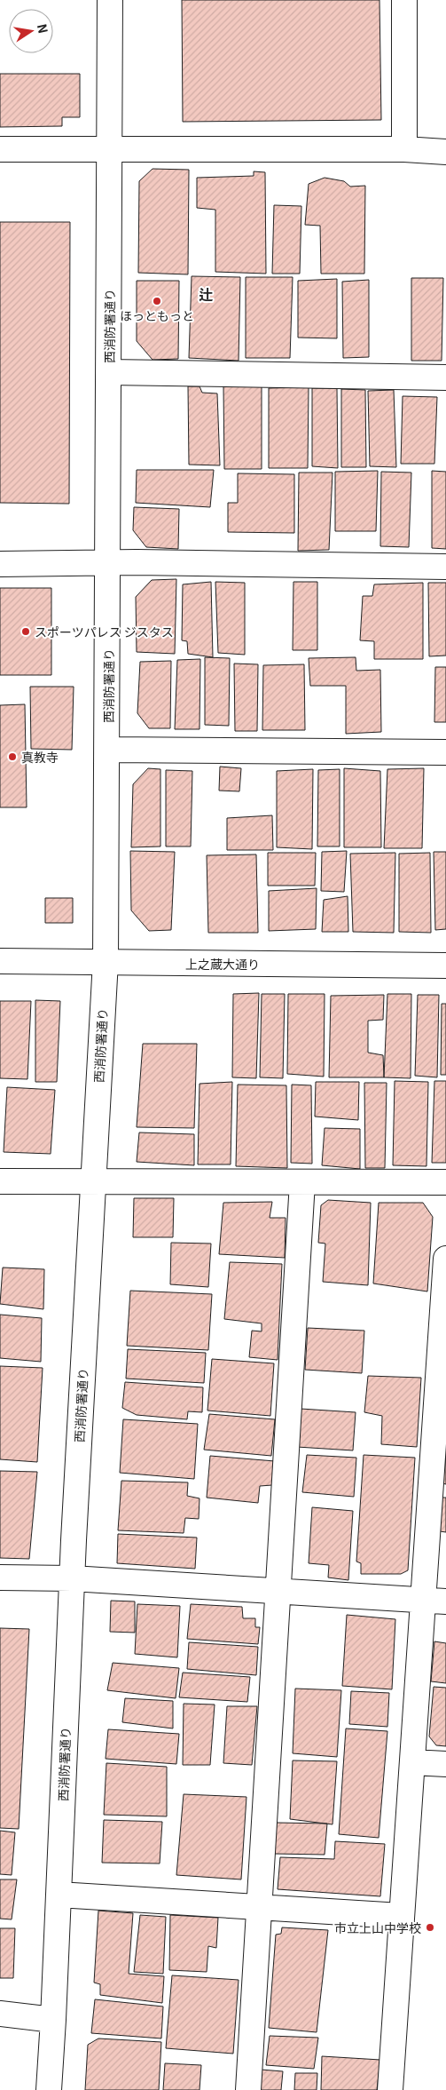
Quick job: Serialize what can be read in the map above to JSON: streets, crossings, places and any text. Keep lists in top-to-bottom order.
{
  "streets": {
    "street": ["西消防署通り", "上之蔵大通り"]
  },
  "crossings": [
    ["西消防署通り", "上之蔵大通り"]
  ],
  "districts": ["辻"],
  "places": [
    "ほっともっと",
    "スポーツパレス ジスタス",
    "真教寺",
    "市立上山中学校"
  ],
  "north": "right"
}
